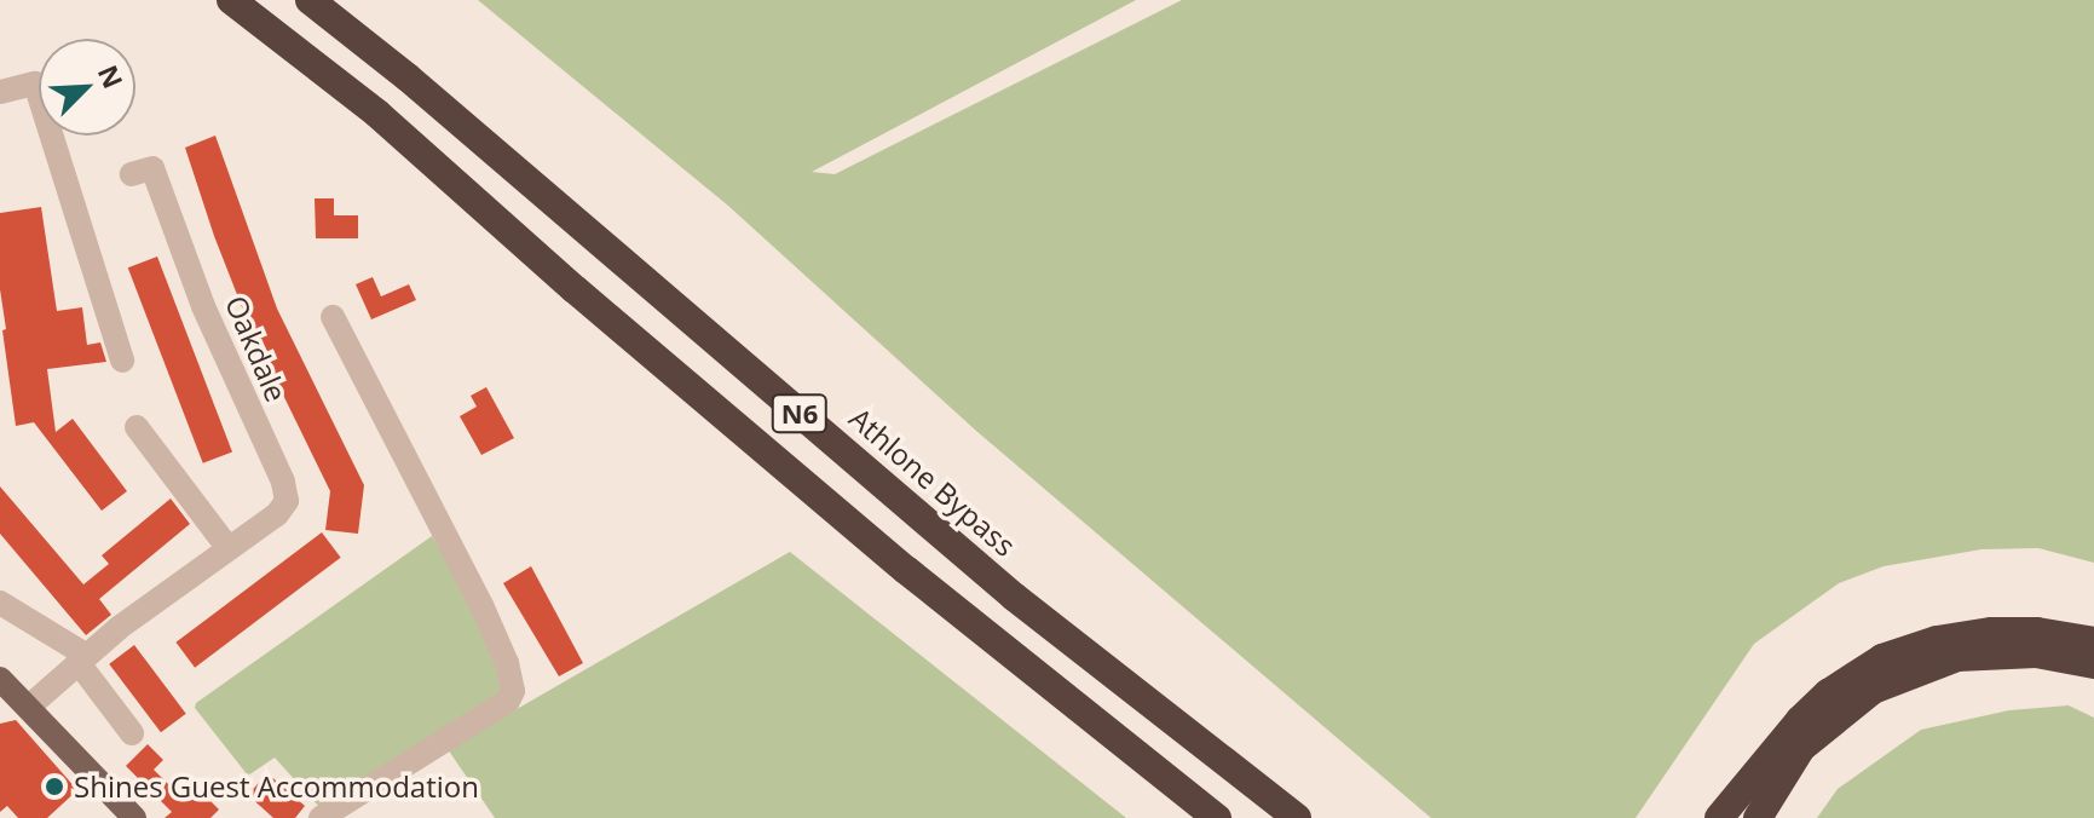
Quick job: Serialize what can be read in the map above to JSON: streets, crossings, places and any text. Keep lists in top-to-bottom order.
{
  "streets": {
    "highway": ["N6", "Athlone Bypass"],
    "street": ["Oakdale"]
  },
  "places": ["Shines Guest Accommodation"],
  "north": "top right"
}
